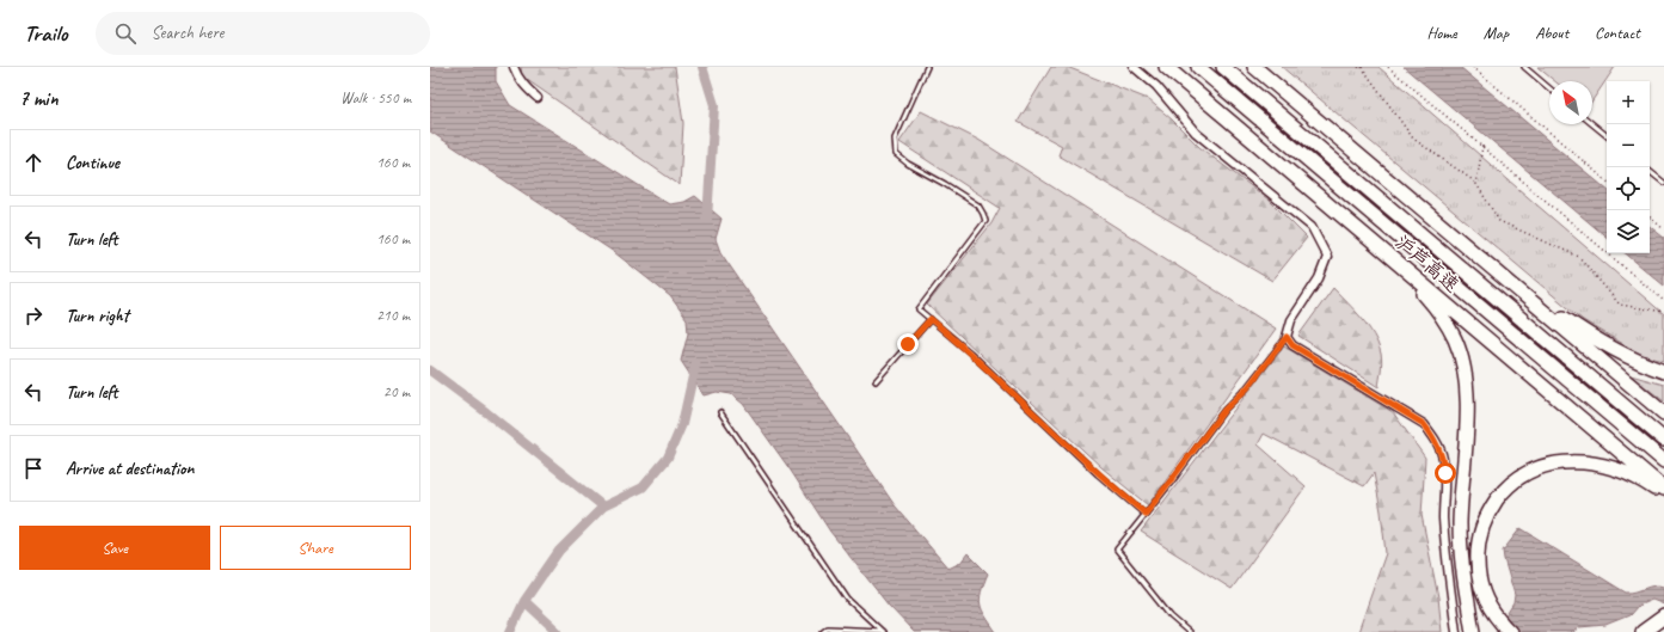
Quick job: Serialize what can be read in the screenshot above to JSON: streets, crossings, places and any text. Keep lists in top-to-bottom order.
{
  "streets": {
    "highway": ["沪芦高速"]
  },
  "north": "top left",
  "page": {
    "header": "Trailo",
    "search": "Search here",
    "nav": [
      "Home",
      "Map",
      "About",
      "Contact"
    ],
    "heading": ["7 min", "Walk · 550 m"],
    "map_buttons": ["+", "−"],
    "list": [
      ["Continue", "160 m"],
      ["Turn left", "160 m"],
      ["Turn right", "210 m"],
      ["Turn left", "20 m"],
      "Arrive at destination"
    ],
    "buttons": ["Save", "Share"]
  }
}
